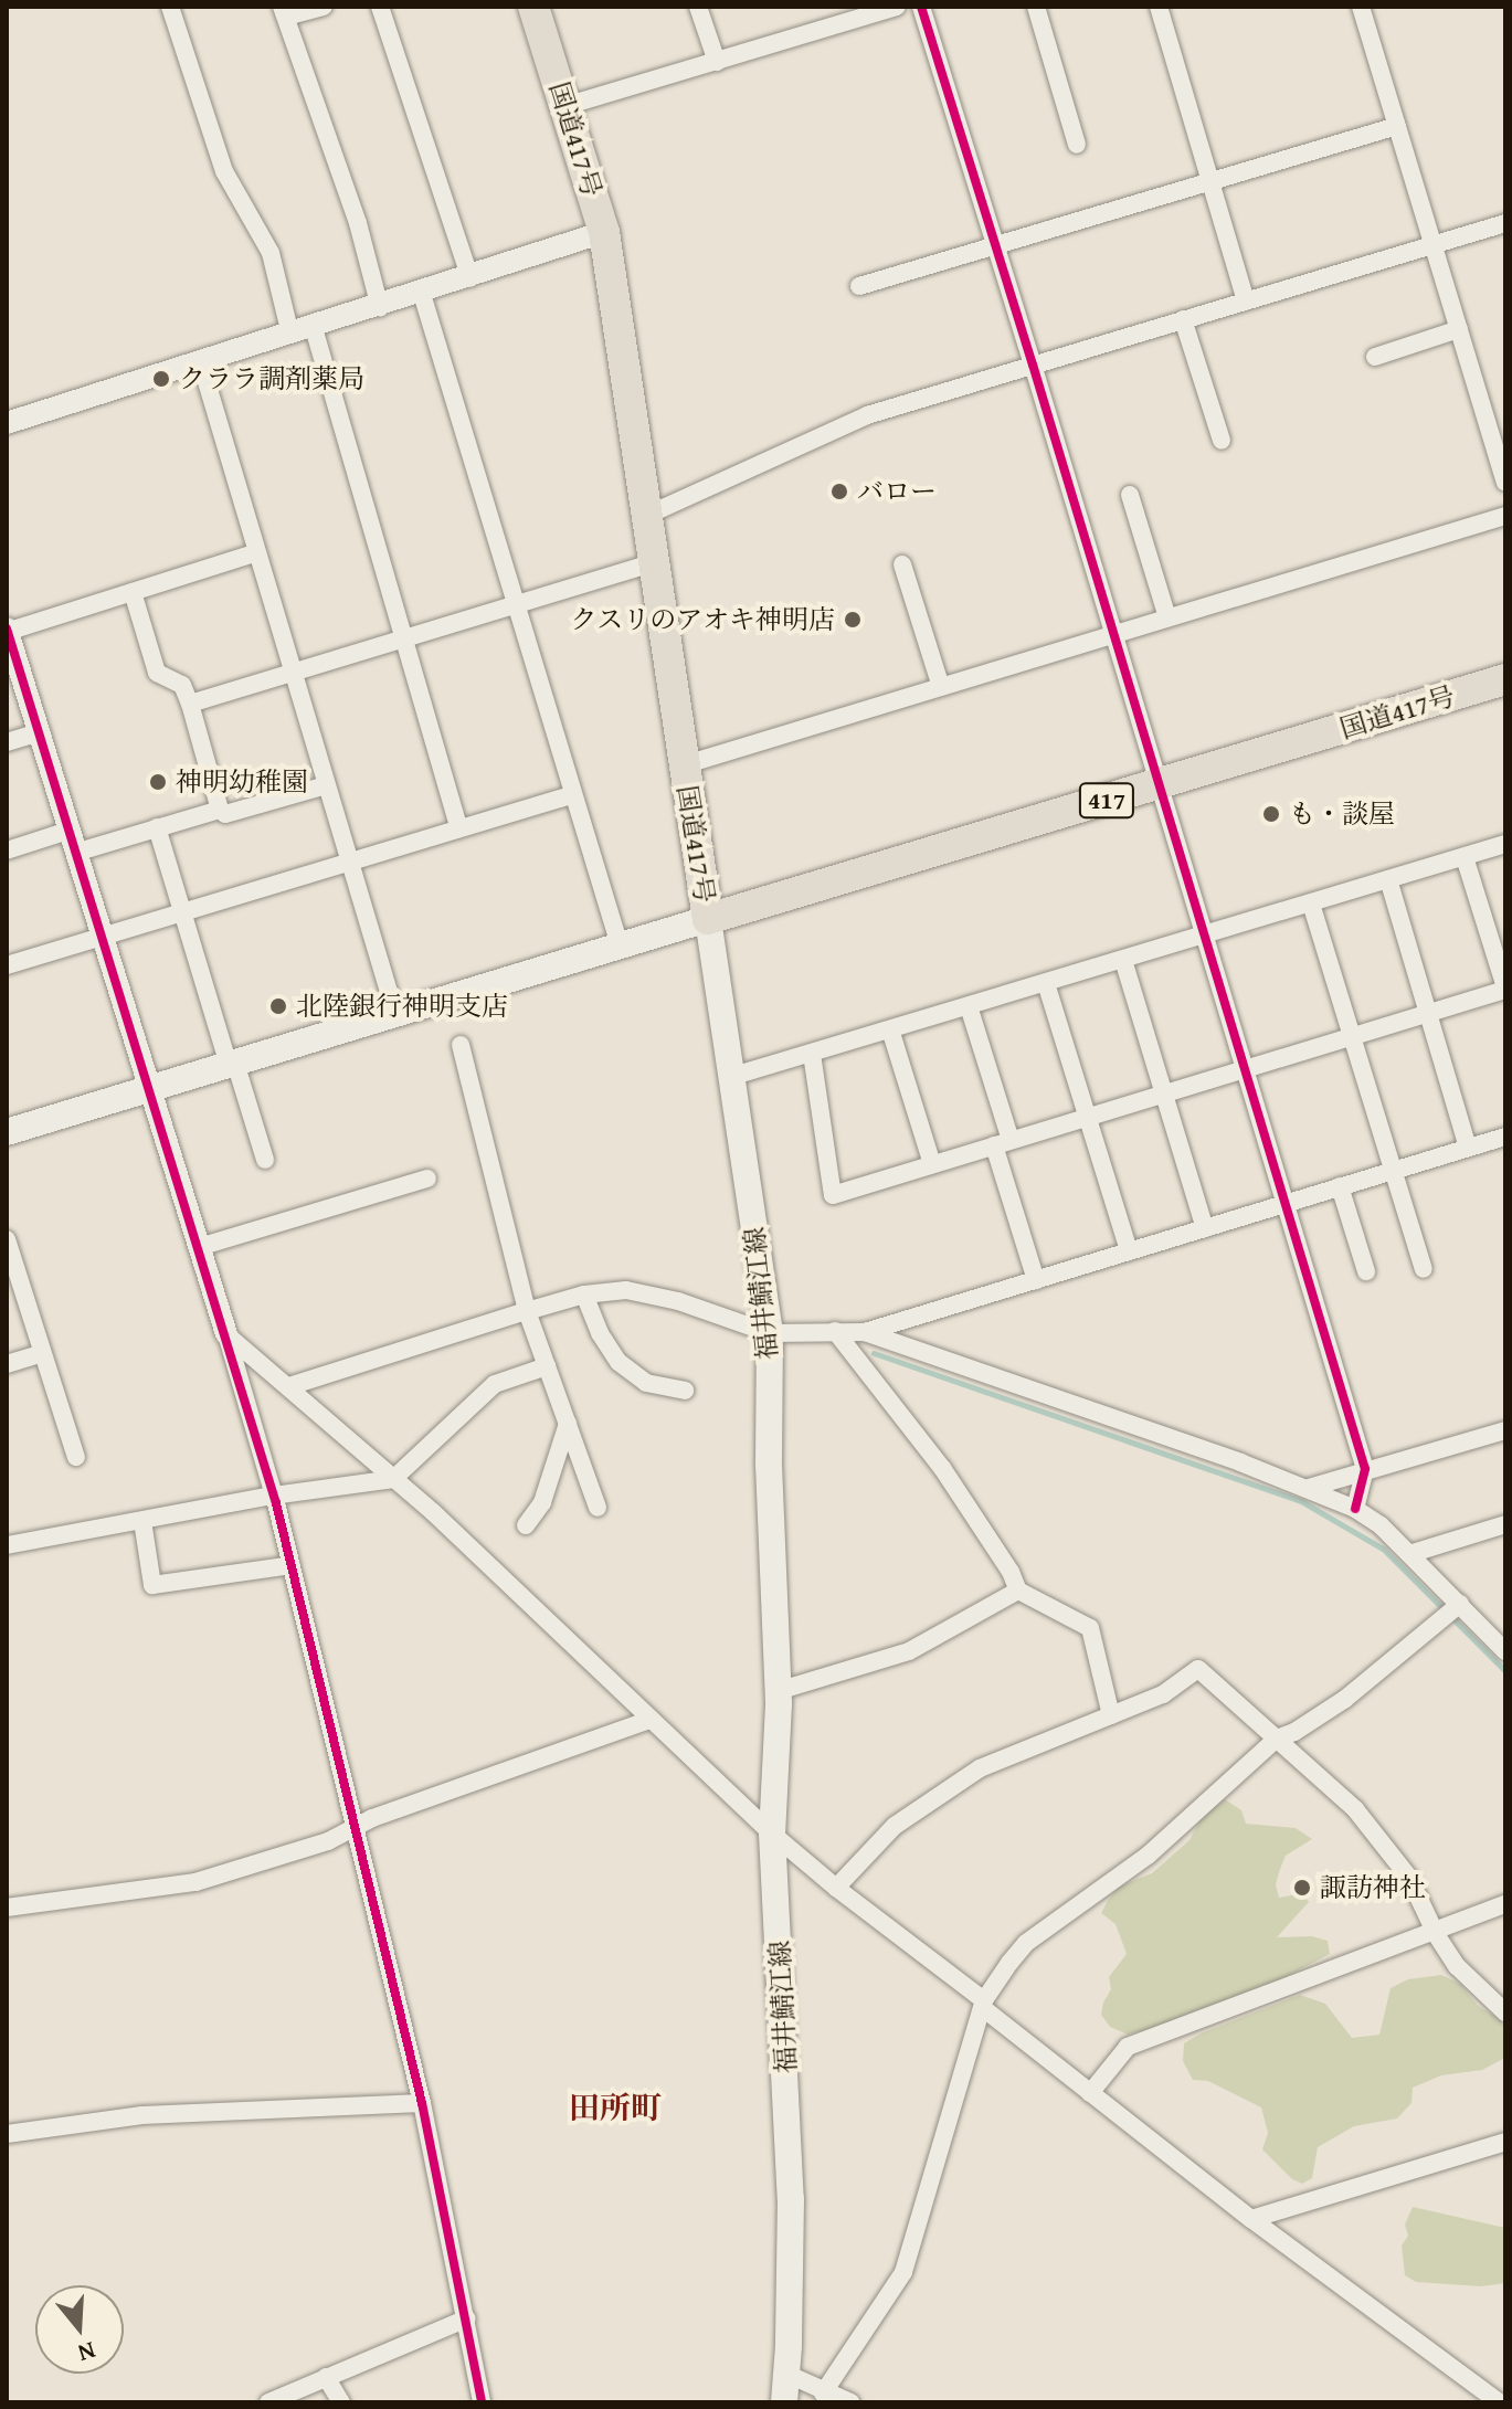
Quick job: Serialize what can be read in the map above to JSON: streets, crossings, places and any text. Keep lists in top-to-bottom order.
{
  "streets": {
    "highway": ["国道417号", "417"],
    "main road": ["福井鯖江線"]
  },
  "crossings": [
    ["国道417号", "福井鯖江線"]
  ],
  "districts": ["田所町"],
  "places": [
    "クララ調剤薬局",
    "バロー",
    "クスリのアオキ神明店",
    "神明幼稚園",
    "も・談屋",
    "北陸銀行神明支店",
    "諏訪神社"
  ],
  "north": "bottom"
}
